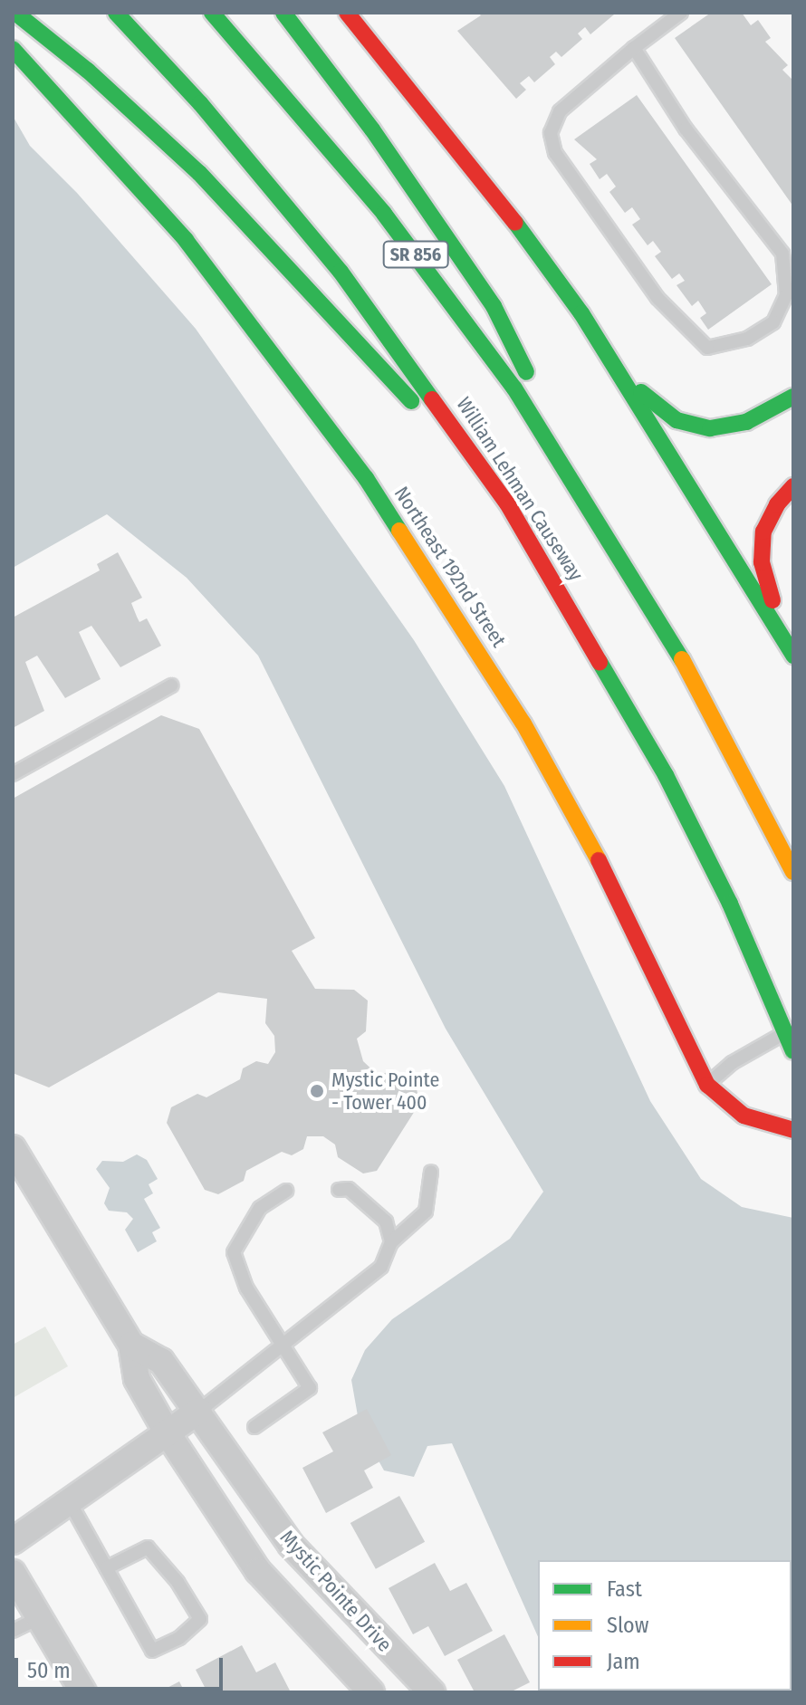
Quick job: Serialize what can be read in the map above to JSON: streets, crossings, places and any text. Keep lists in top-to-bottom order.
{
  "streets": {
    "main road": ["SR 856", "William Lehman Causeway", "Northeast 192nd Street"],
    "street": ["Mystic Pointe Drive"]
  },
  "places": ["Mystic Pointe - Tower 400"],
  "legend": ["Fast", "Slow", "Jam"],
  "scale_bar": "50 m"
}
